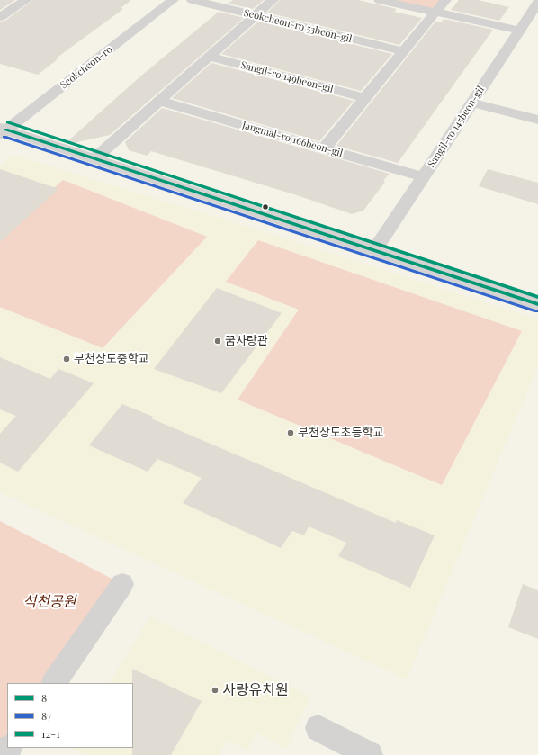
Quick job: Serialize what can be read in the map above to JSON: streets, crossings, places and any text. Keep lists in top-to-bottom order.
{
  "streets": {
    "street": [
      "Seokcheon-ro 53beon-gil",
      "Seokcheon-ro",
      "Sangil-ro 149beon-gil",
      "Sangil-ro 145beon-gil",
      "Jangmal-ro 166beon-gil"
    ]
  },
  "crossings": [
    ["Sangil-ro 145beon-gil", "Jangmal-ro 166beon-gil"]
  ],
  "parks": ["석천공원"],
  "places": [
    "꿈사랑관",
    "부천상도중학교",
    "부천상도초등학교",
    "사랑유치원"
  ],
  "lines": ["transit line 12-1", "transit line 8", "transit line 87"],
  "legend": ["8", "87", "12-1"]
}
